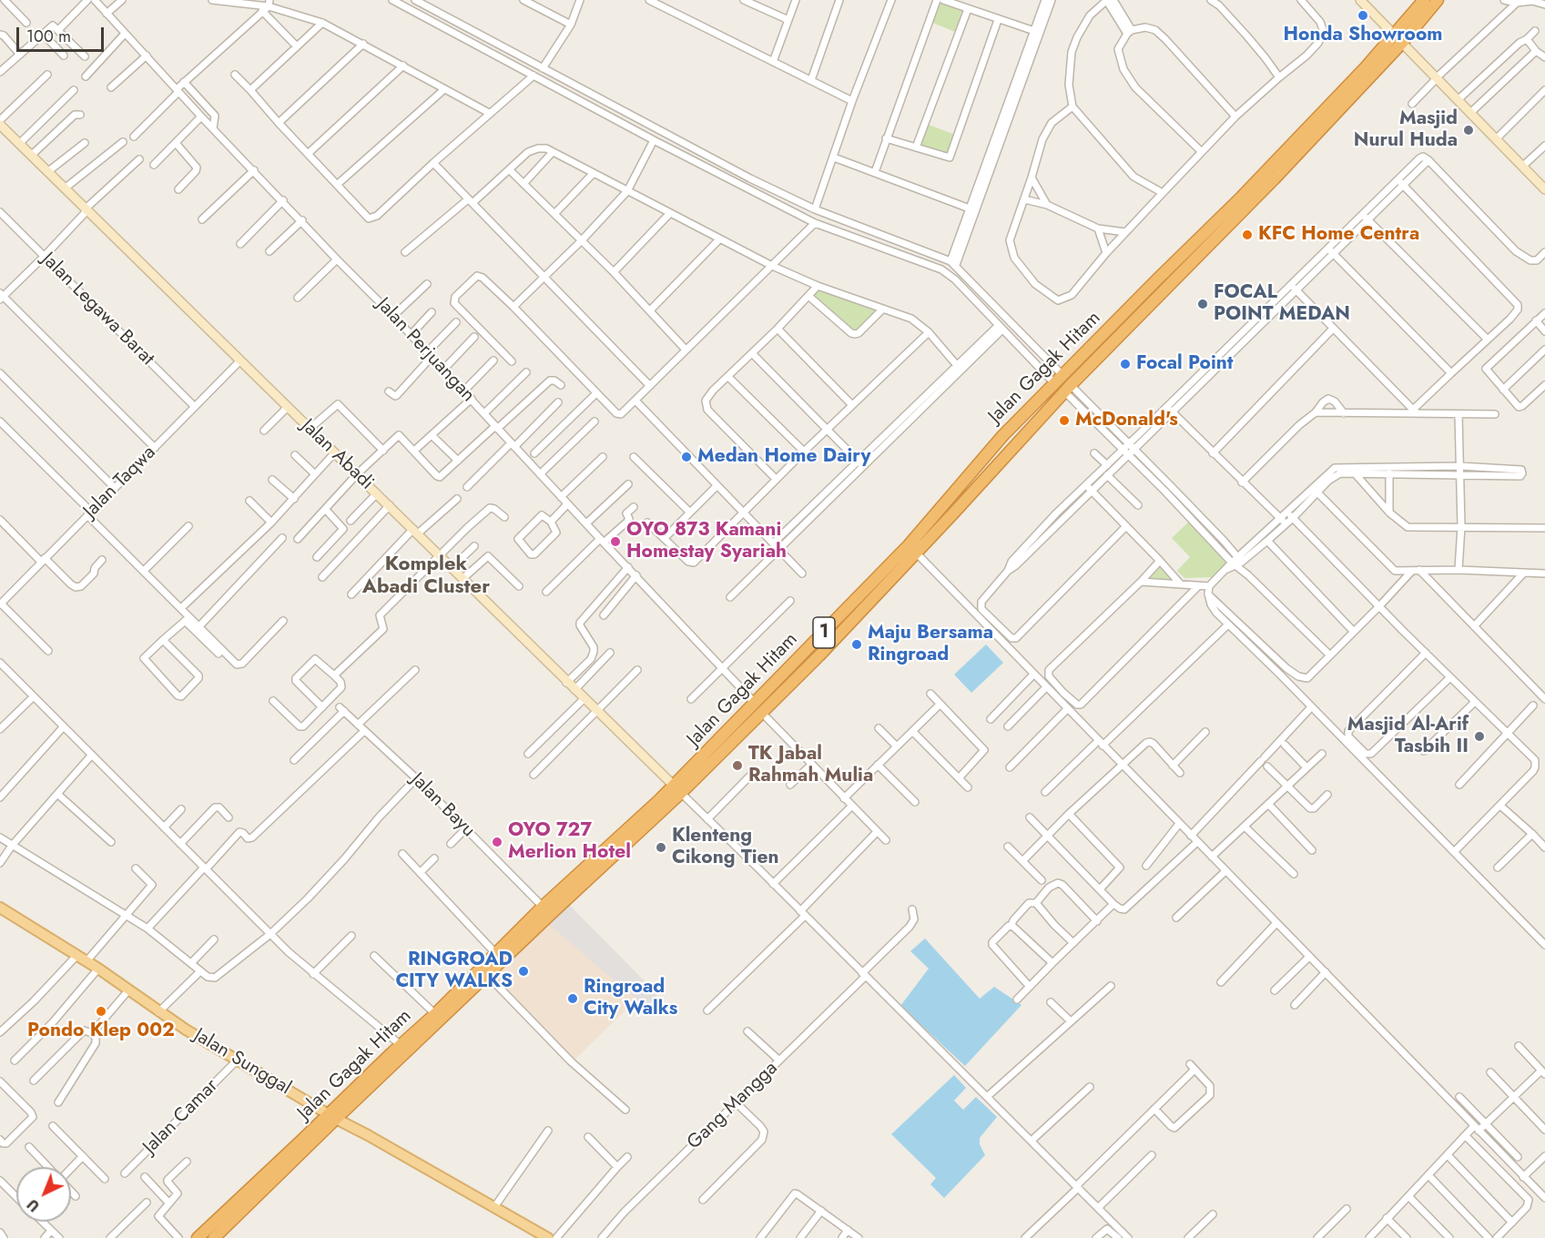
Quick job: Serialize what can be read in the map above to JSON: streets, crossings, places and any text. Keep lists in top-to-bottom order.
{
  "streets": {
    "highway": ["Jalan Gagak Hitam", "1"],
    "main road": ["Jalan Sunggal"],
    "street": [
      "Jalan Legawa Barat",
      "Jalan Perjuangan",
      "Jalan Abadi",
      "Jalan Taqwa",
      "Jalan Bayu",
      "Gang Mangga",
      "Jalan Camar"
    ]
  },
  "crossings": [
    ["Jalan Legawa Barat", "Jalan Taqwa"],
    ["Jalan Perjuangan", "Jalan Gagak Hitam"],
    ["Jalan Gagak Hitam", "Jalan Abadi"],
    ["Jalan Gagak Hitam", "Jalan Bayu"],
    ["Jalan Gagak Hitam", "Jalan Sunggal"],
    ["Jalan Abadi", "Jalan Taqwa"],
    ["Jalan Sunggal", "Jalan Camar"]
  ],
  "districts": ["Komplek Abadi Cluster"],
  "places": [
    "Honda Showroom",
    "Masjid Nurul Huda",
    "KFC Home Centra",
    "FOCAL POINT MEDAN",
    "Focal Point",
    "McDonald's",
    "Medan Home Dairy",
    "OYO 873 Kamani Homestay Syariah",
    "Maju Bersama Ringroad",
    "Masjid Al-Arif Tasbih II",
    "TK Jabal Rahmah Mulia",
    "OYO 727 Merlion Hotel",
    "Klenteng Cikong Tien",
    "RINGROAD CITY WALKS",
    "Ringroad City Walks",
    "Pondo Klep 002"
  ],
  "scale_bar": "100 m",
  "north": "bottom left"
}
